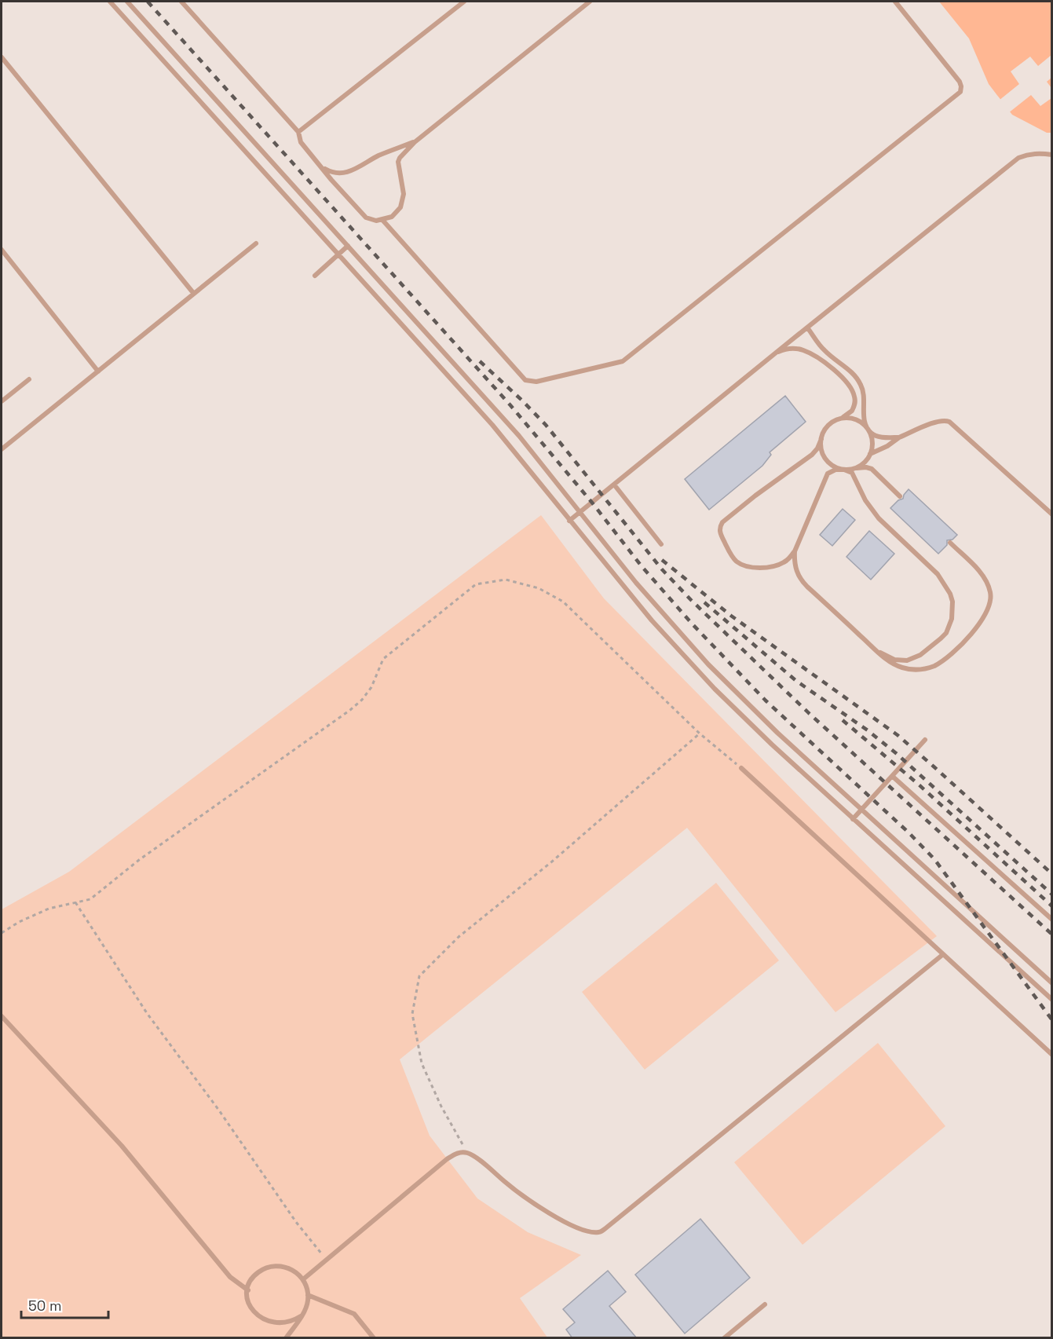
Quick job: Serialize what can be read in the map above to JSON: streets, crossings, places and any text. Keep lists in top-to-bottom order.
{
  "scale_bar": "50 m"
}
